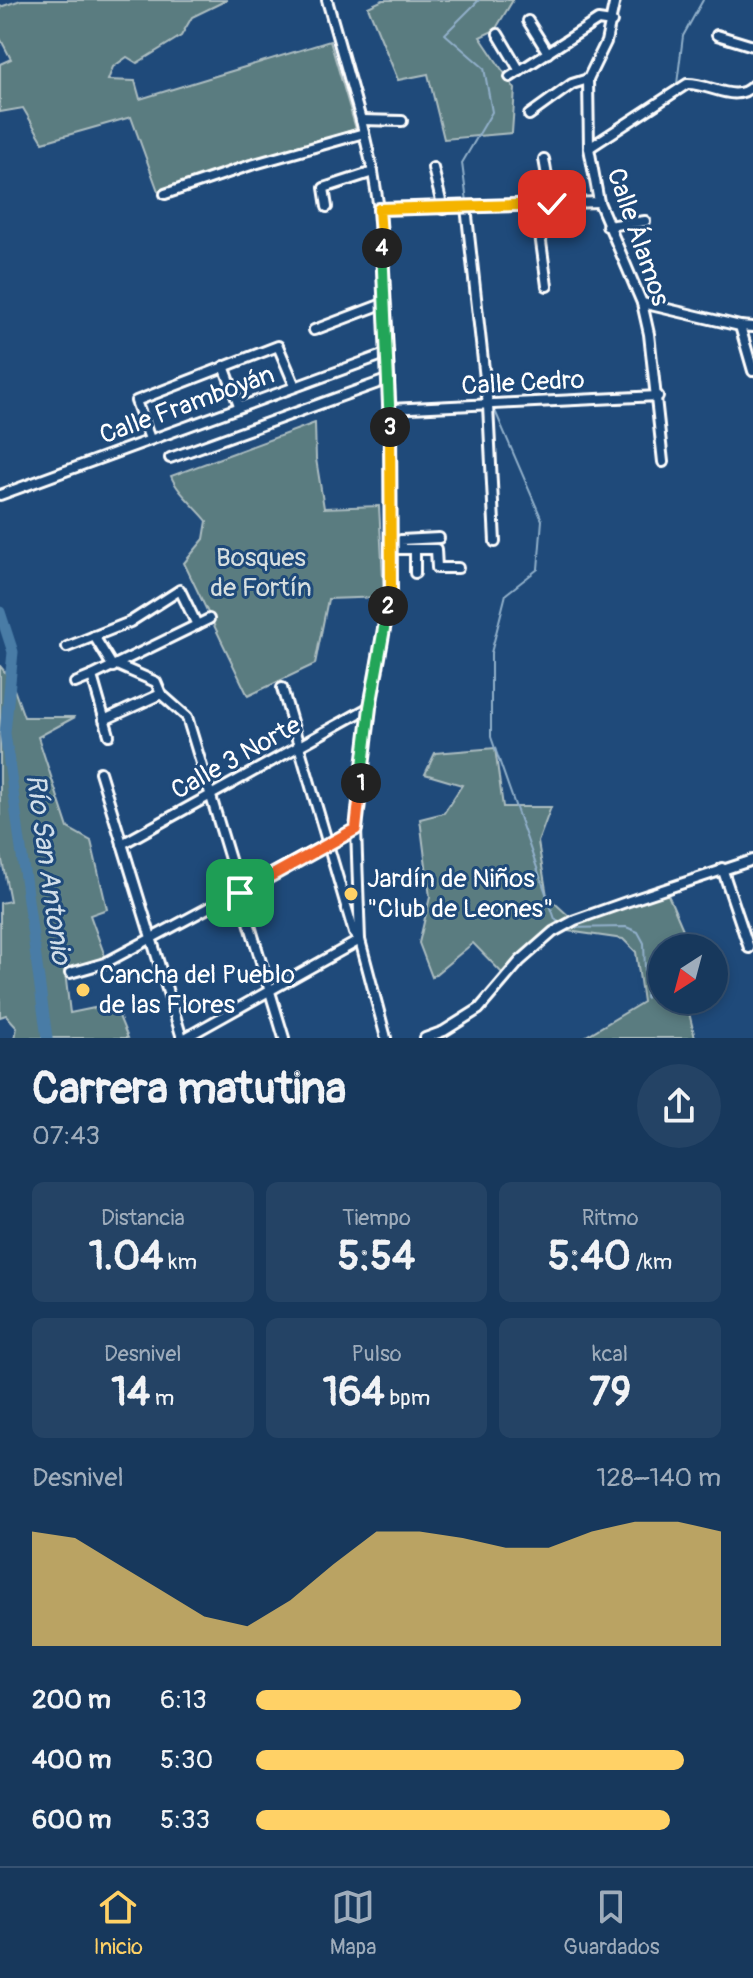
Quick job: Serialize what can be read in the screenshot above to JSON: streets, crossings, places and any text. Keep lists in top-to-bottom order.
{
  "streets": {
    "street": [
      "Calle Álamos",
      "Calle Cedro",
      "Calle Framboyán",
      "Calle 3 Norte"
    ]
  },
  "crossings": [
    ["Calle Álamos", "Calle Cedro"]
  ],
  "water": ["Río San Antonio"],
  "parks": ["Bosques de Fortín"],
  "places": ["Jardín de Niños \"Club de Leones\"", "Cancha del Pueblo de las Flores"],
  "north": "bottom left",
  "page": {
    "pins": [
      "4",
      "3",
      "2",
      "1"
    ],
    "heading": ["Carrera matutina", "07:43"],
    "stats": [
      ["Distancia", "1.04 km"],
      ["Tiempo", "5:54"],
      ["Ritmo", "5:40 /km"],
      ["Desnivel", "14 m"],
      ["Pulso", "164 bpm"],
      ["kcal", "79"]
    ],
    "chart": ["Desnivel", "128–140 m"],
    "list": [
      {
        "name": "200 m",
        "note": "6:13"
      },
      {
        "name": "400 m",
        "note": "5:30"
      },
      {
        "name": "600 m",
        "note": "5:33"
      }
    ],
    "tabs": ["Inicio", "Mapa", "Guardados"]
  }
}
